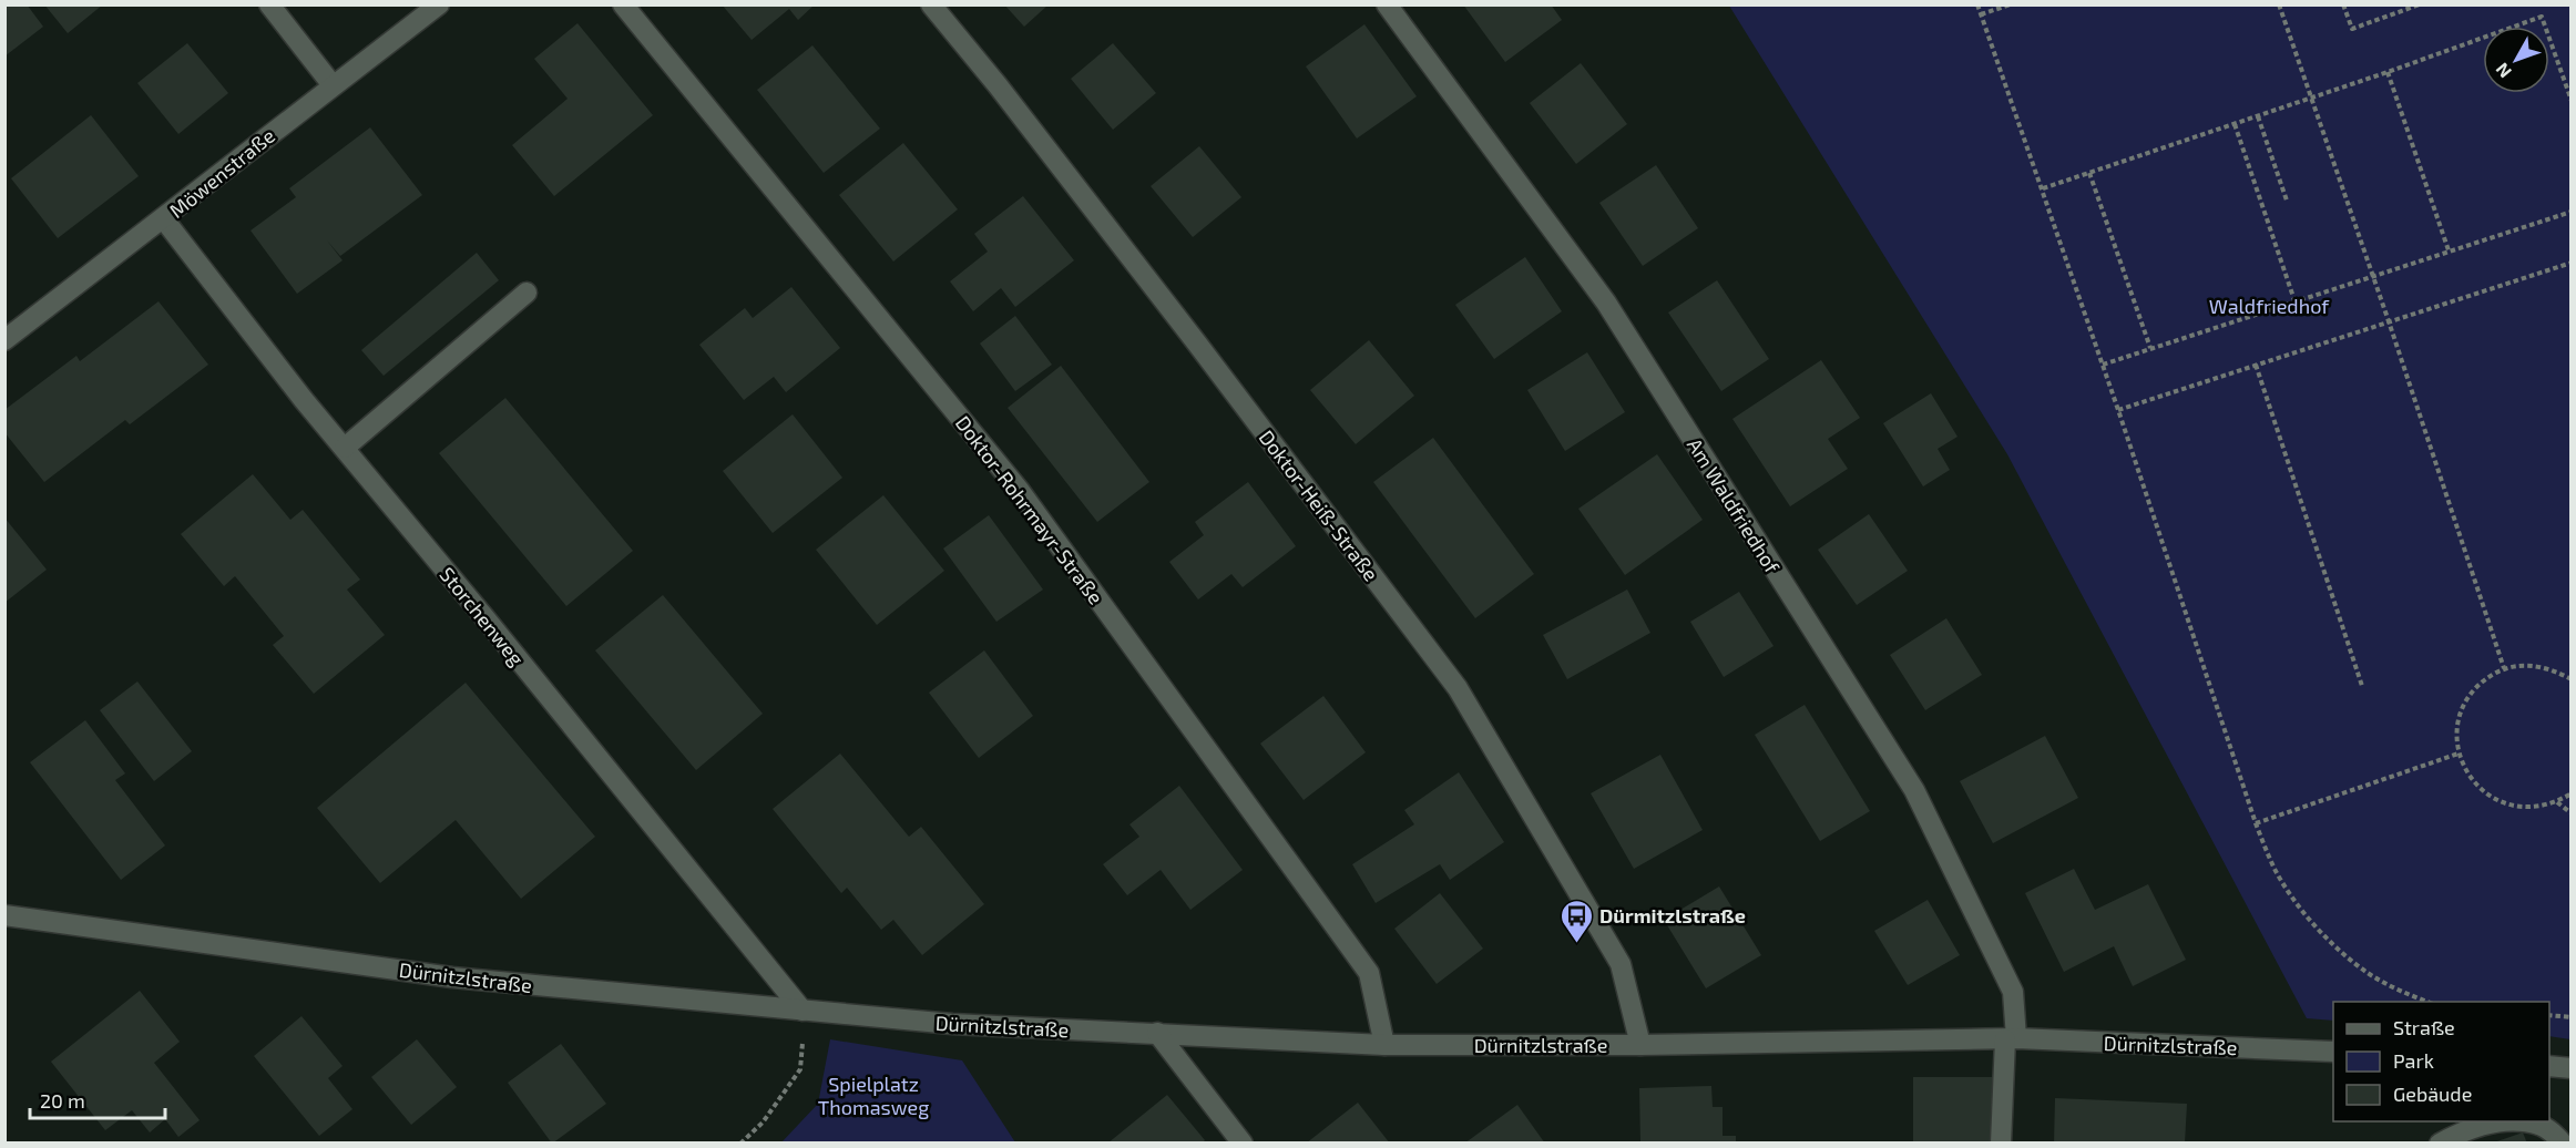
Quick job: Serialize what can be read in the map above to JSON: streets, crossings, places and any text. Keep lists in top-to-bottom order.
{
  "streets": {
    "street": [
      "Möwenstraße",
      "Doktor-Heiß-Straße",
      "Am Waldfriedhof",
      "Doktor-Rohrmayr-Straße",
      "Storchenweg",
      "Dürnitzlstraße"
    ]
  },
  "crossings": [
    ["Möwenstraße", "Storchenweg"],
    ["Doktor-Heiß-Straße", "Dürnitzlstraße"],
    ["Am Waldfriedhof", "Dürnitzlstraße"],
    ["Doktor-Rohrmayr-Straße", "Dürnitzlstraße"],
    ["Storchenweg", "Dürnitzlstraße"]
  ],
  "parks": ["Waldfriedhof", "Spielplatz Thomasweg"],
  "places": {
    "bus stop": ["Dürmitzlstraße"]
  },
  "legend": ["Straße", "Park", "Gebäude"],
  "scale_bar": "20 m",
  "north": "bottom left"
}
